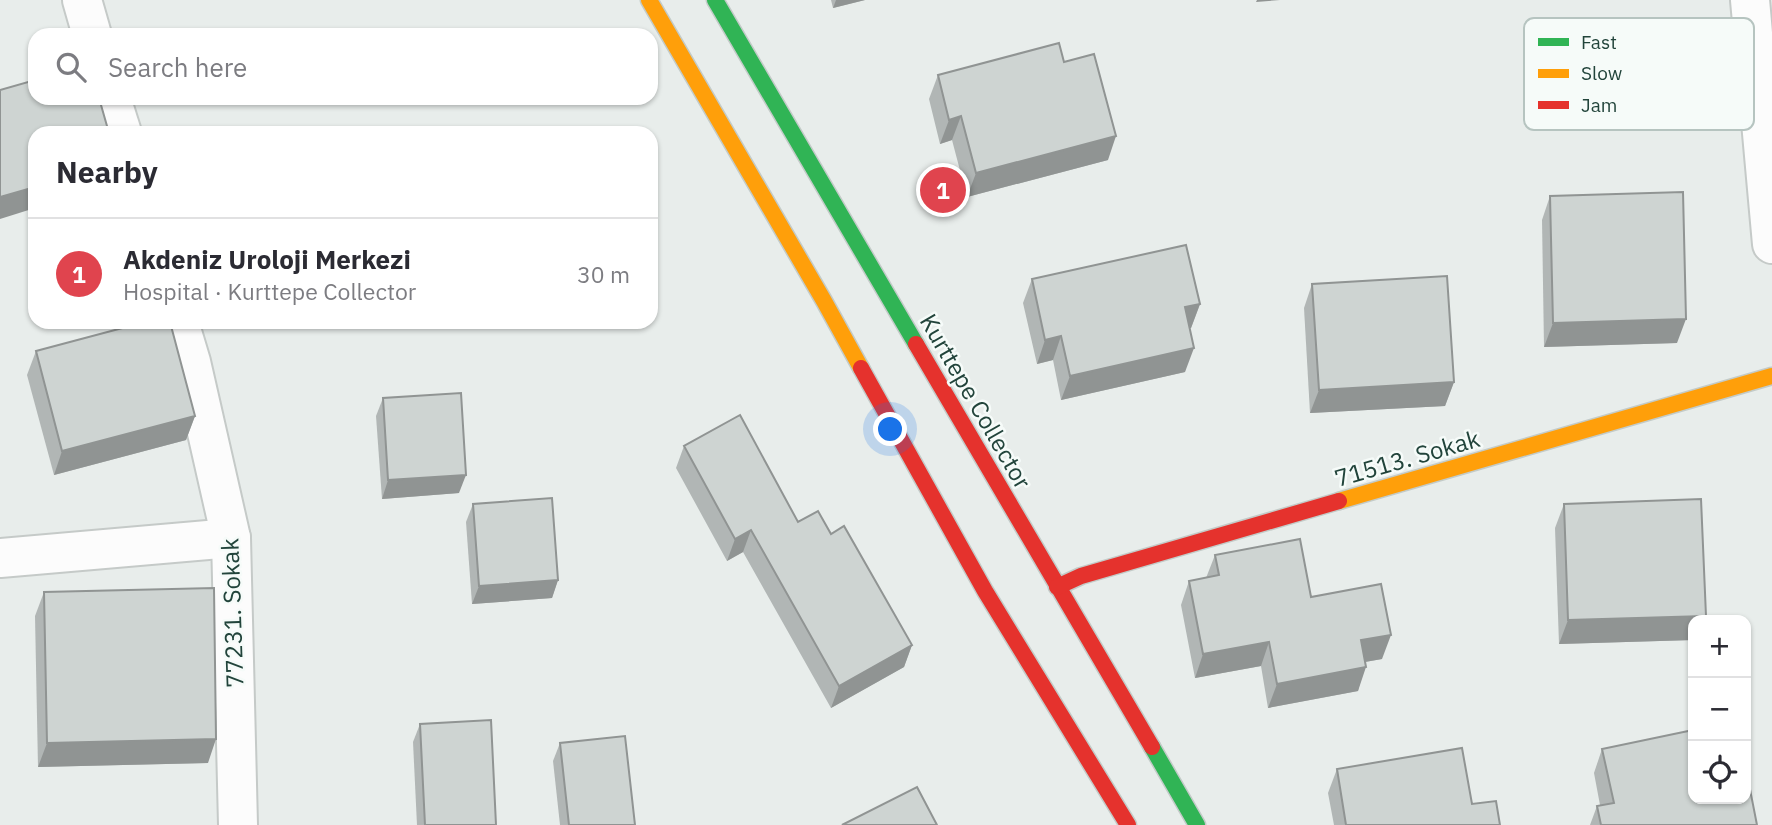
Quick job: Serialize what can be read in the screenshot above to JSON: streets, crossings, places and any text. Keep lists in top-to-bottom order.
{
  "streets": {
    "main road": ["Kurttepe Collector", "71513. Sokak"],
    "street": ["77231. Sokak"]
  },
  "crossings": [
    ["Kurttepe Collector", "71513. Sokak"]
  ],
  "legend": ["Fast", "Slow", "Jam"],
  "page": {
    "search": "Search here",
    "heading": "Nearby",
    "pins": "1",
    "list": [
      {
        "mark": "1",
        "name": "Akdeniz Uroloji Merkezi",
        "note": "Hospital · Kurttepe Collector",
        "value": "30 m"
      }
    ],
    "map_buttons": ["+", "−"]
  }
}
